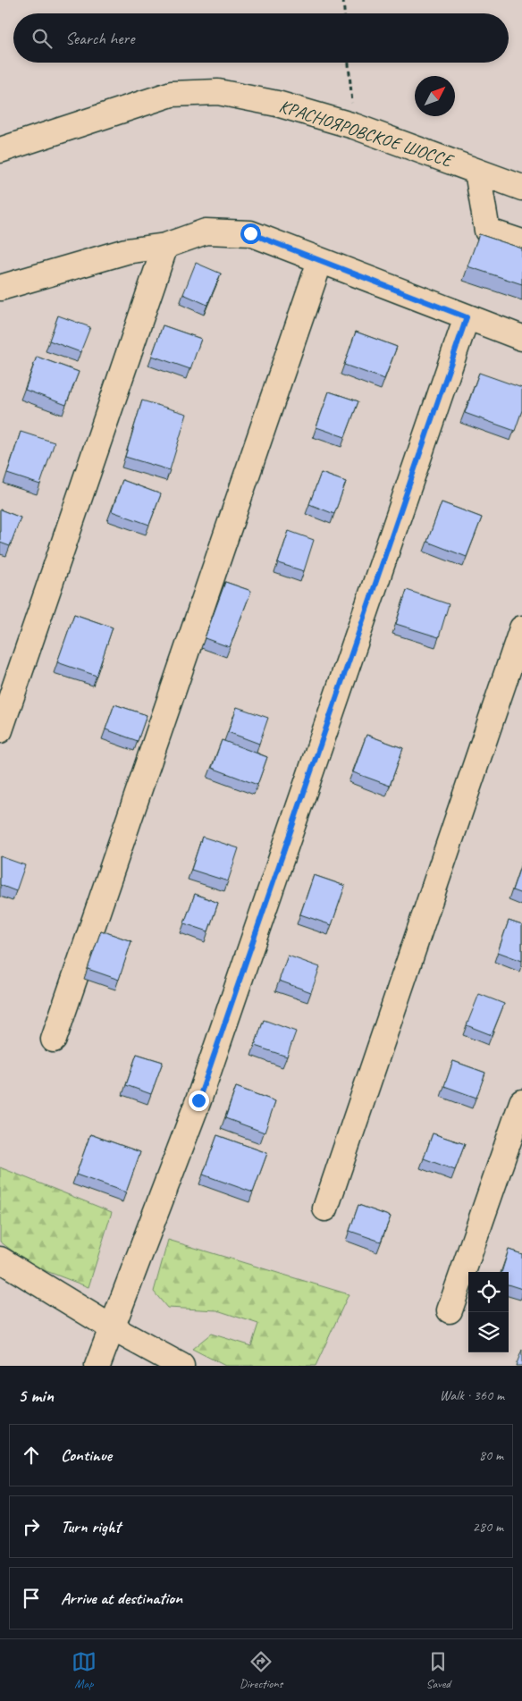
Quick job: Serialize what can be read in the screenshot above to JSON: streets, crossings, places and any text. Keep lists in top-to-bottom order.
{
  "streets": {
    "street": ["КРАСНОЯРОВСКОЕ ШОССЕ"]
  },
  "north": "top right",
  "page": {
    "search": "Search here",
    "heading": ["5 min", "Walk · 360 m"],
    "list": [
      ["Continue", "80 m"],
      ["Turn right", "280 m"],
      "Arrive at destination"
    ],
    "nav": ["Map", "Directions", "Saved"]
  }
}
